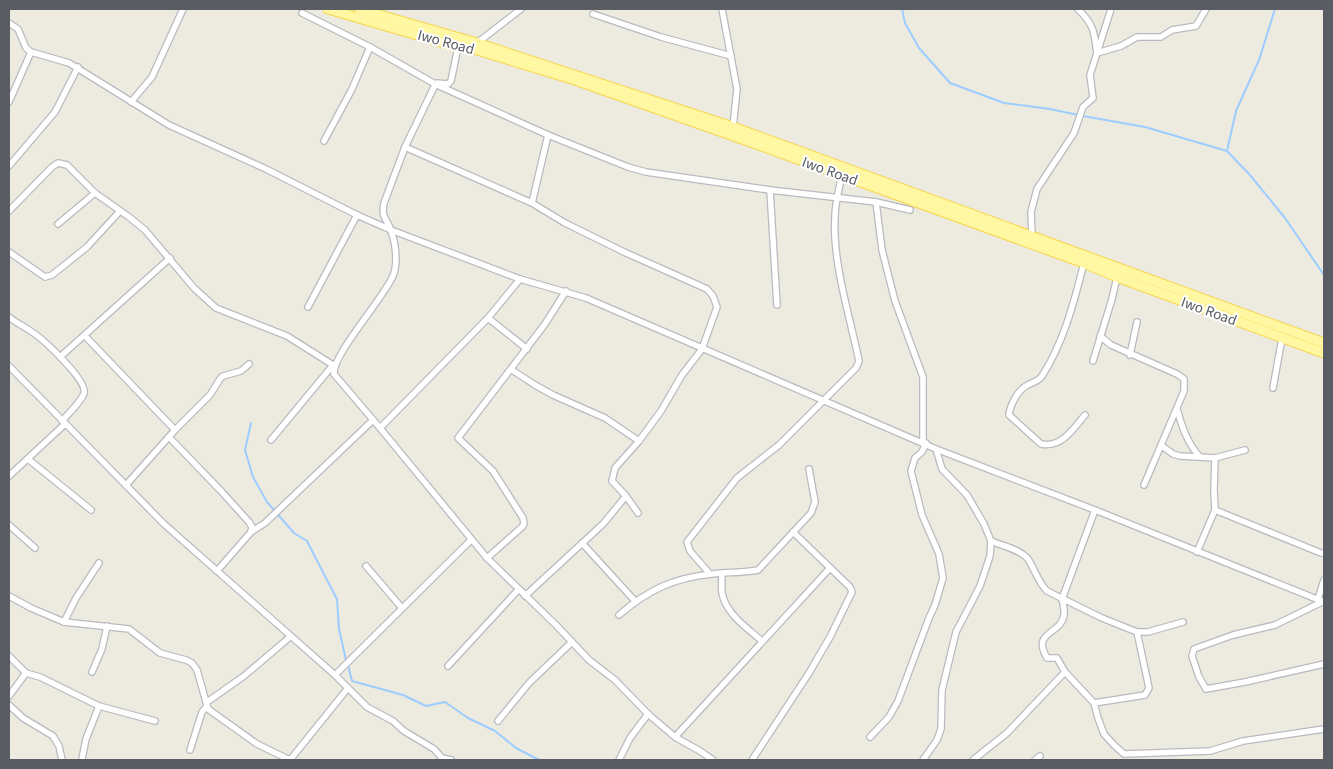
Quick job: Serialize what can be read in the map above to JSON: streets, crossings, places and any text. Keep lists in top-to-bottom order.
{
  "streets": {
    "main road": ["Iwo Road"]
  }
}
